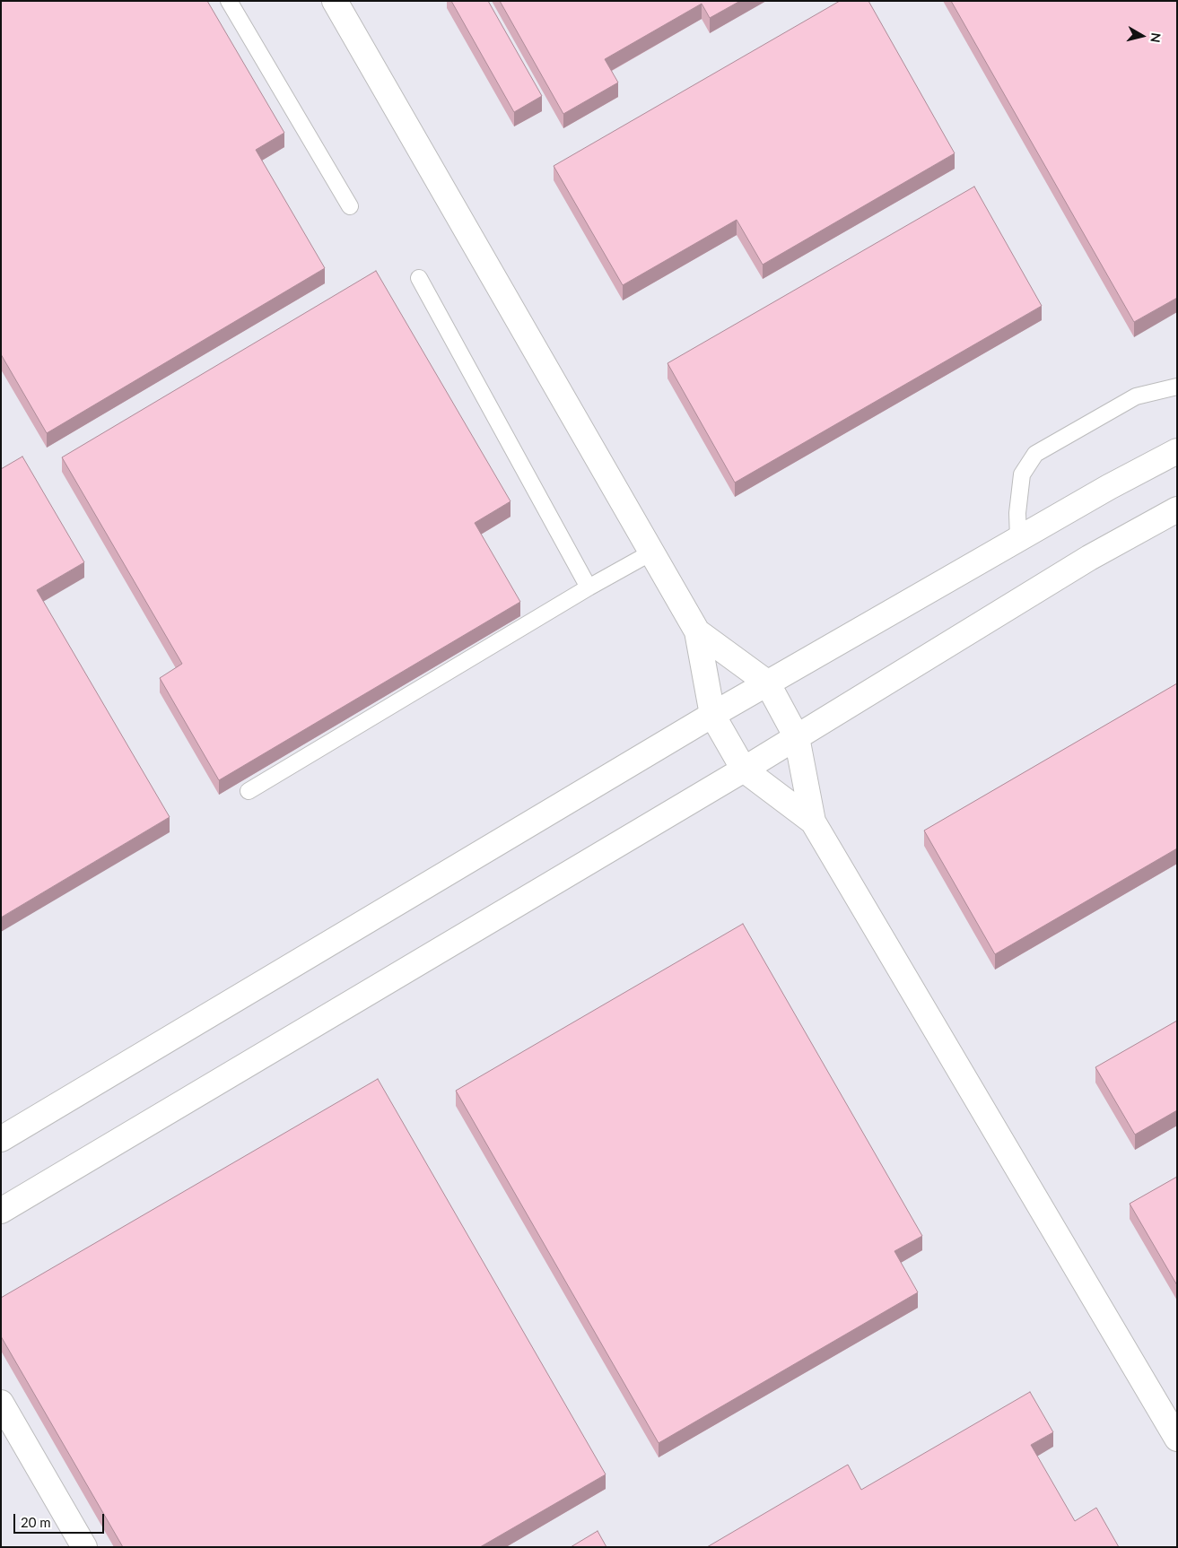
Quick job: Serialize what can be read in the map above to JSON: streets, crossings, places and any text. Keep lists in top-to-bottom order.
{
  "scale_bar": "20 m",
  "north": "right"
}
